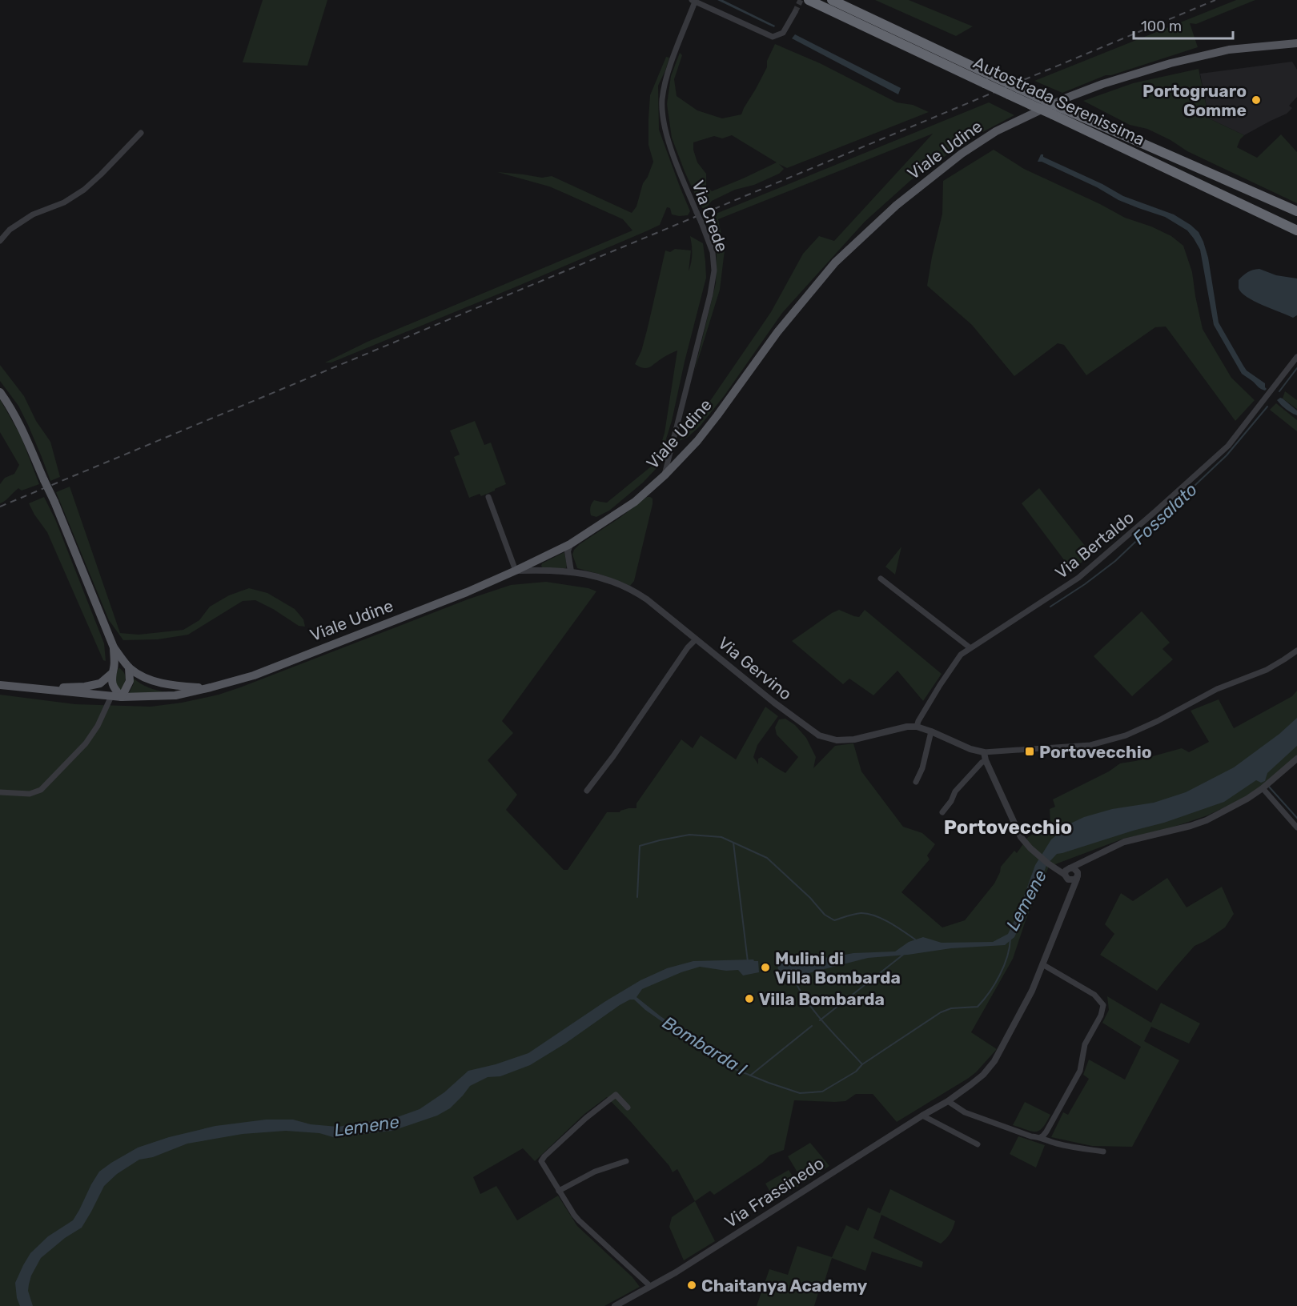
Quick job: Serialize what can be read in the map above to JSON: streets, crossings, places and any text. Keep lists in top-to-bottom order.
{
  "streets": {
    "highway": ["Autostrada Serenissima"],
    "main road": ["Viale Udine"],
    "street": [
      "Via Crede",
      "Via Bertaldo",
      "Via Gervino",
      "Via Frassinedo"
    ]
  },
  "crossings": [
    ["Viale Udine", "Via Crede"],
    ["Viale Udine", "Via Gervino"],
    ["Via Bertaldo", "Via Gervino"]
  ],
  "districts": ["Portovecchio"],
  "water": ["Fossalato", "Lemene", "Bombarda I"],
  "places": {
    "other": [
      "Portogruaro Gomme",
      "Mulini di Villa Bombarda",
      "Villa Bombarda",
      "Chaitanya Academy"
    ],
    "transit": ["Portovecchio"]
  },
  "scale_bar": "100 m"
}
